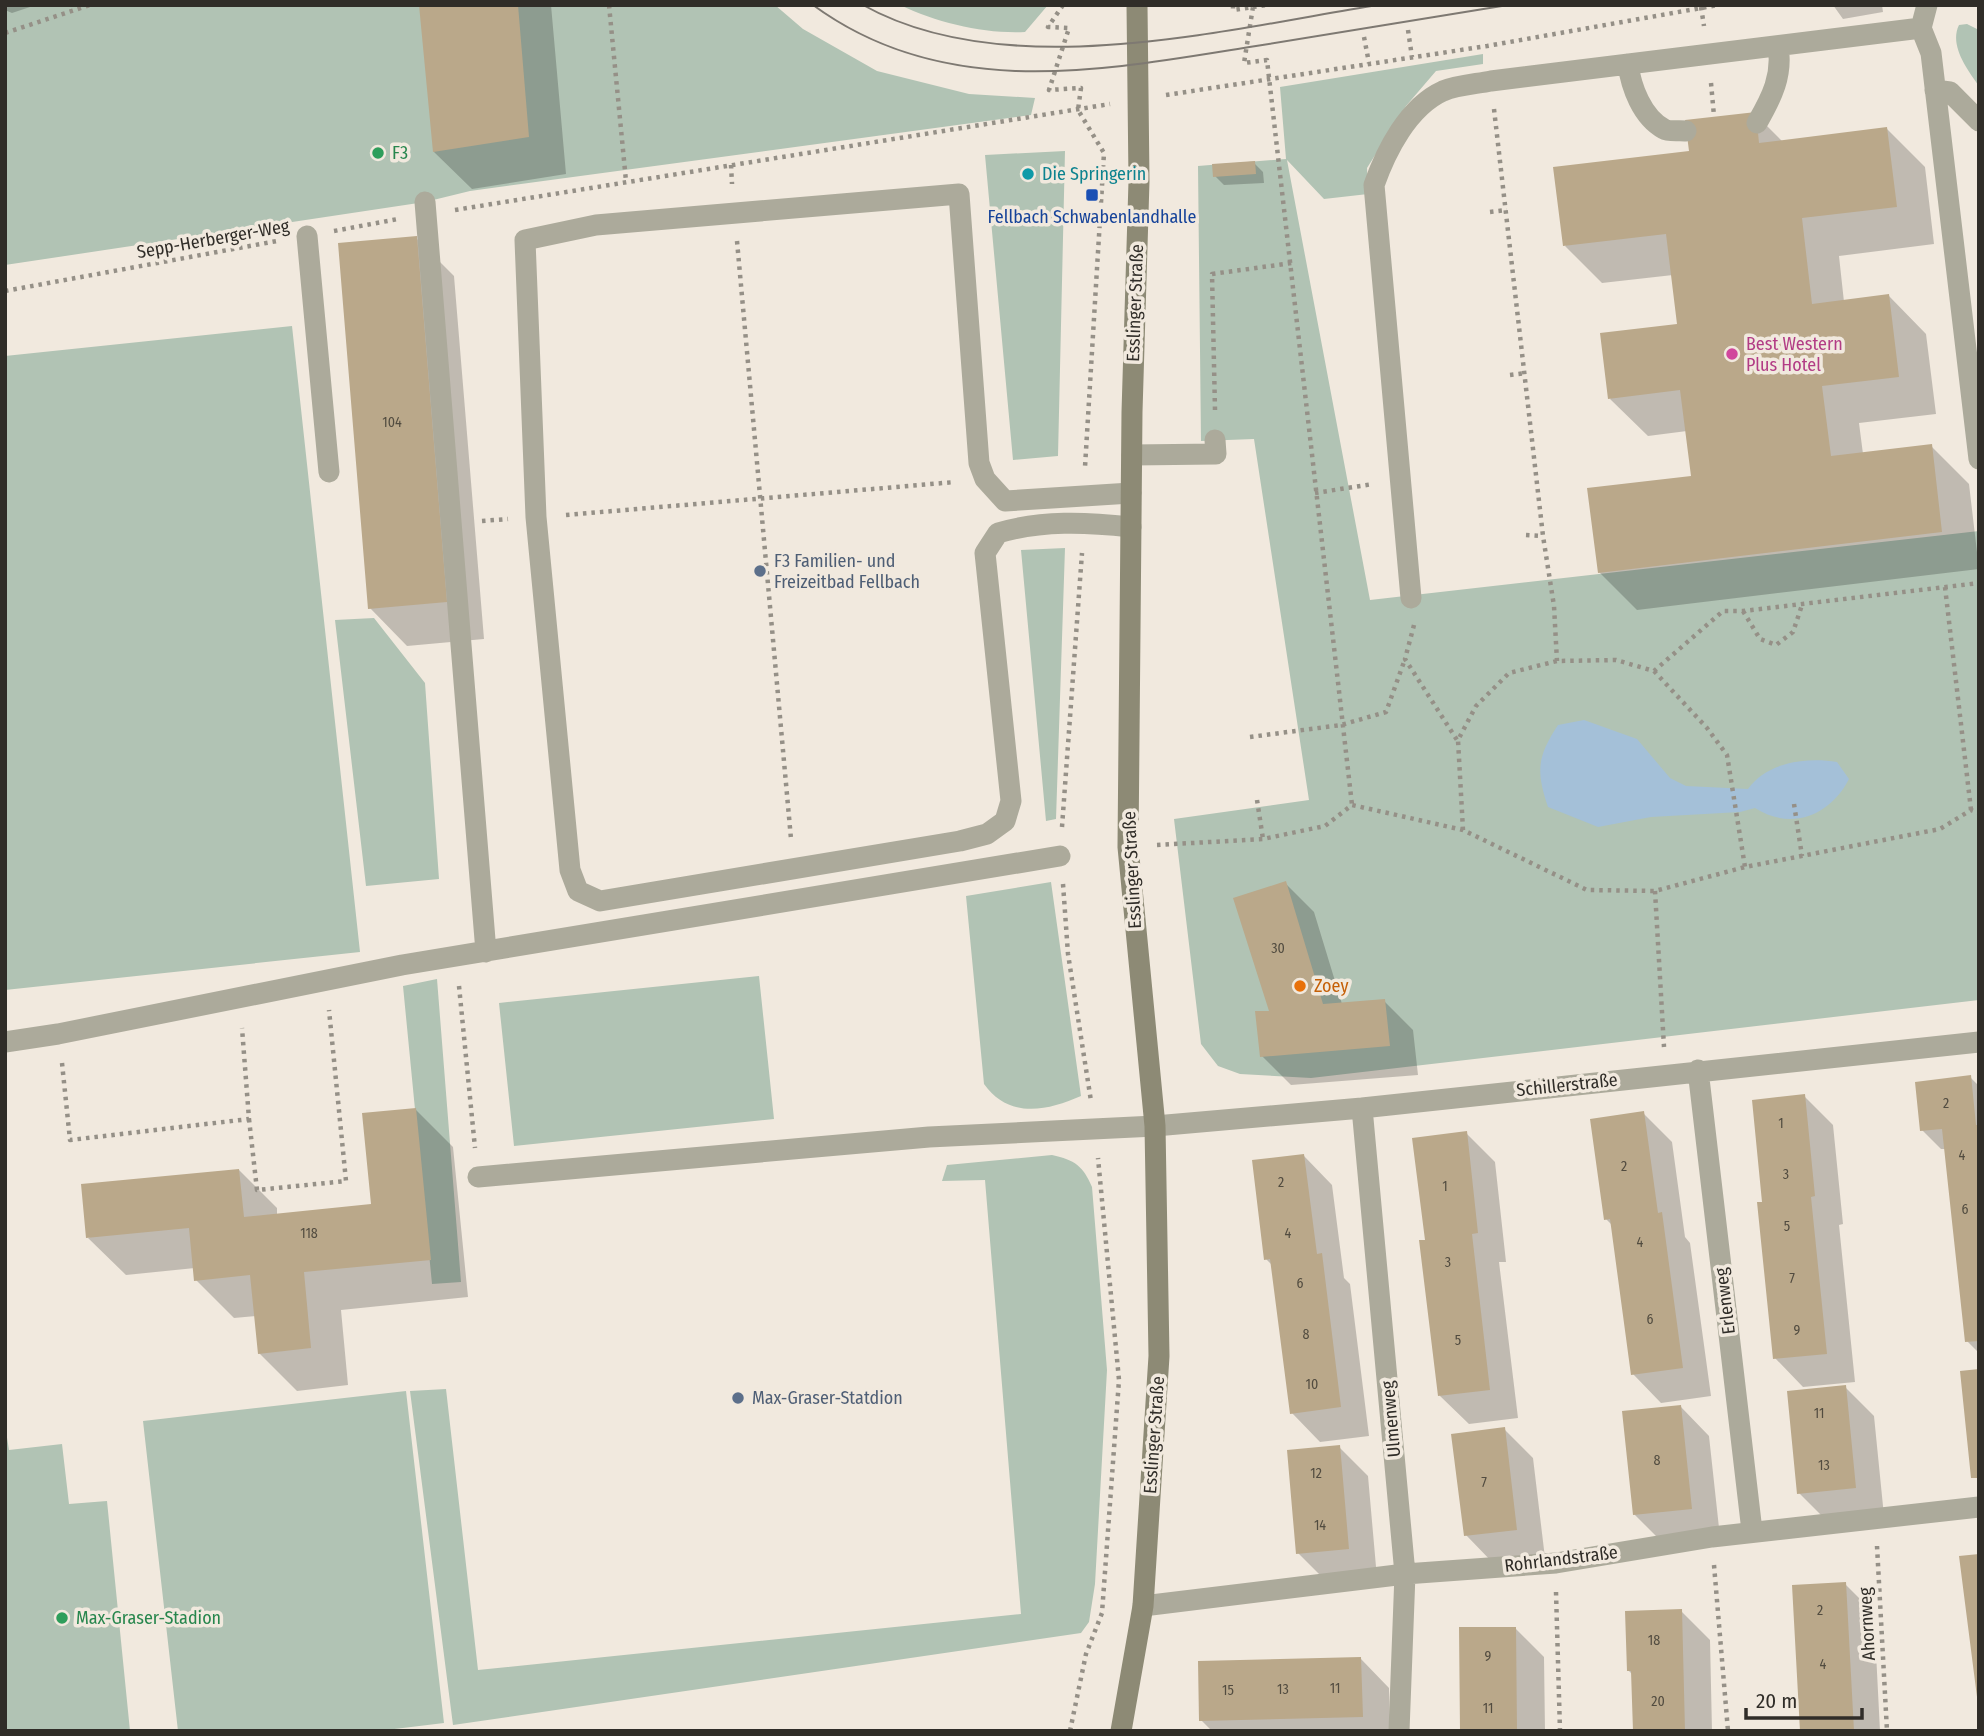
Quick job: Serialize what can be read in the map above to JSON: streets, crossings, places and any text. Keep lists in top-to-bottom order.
{
  "streets": {
    "main road": ["Esslinger Straße"],
    "street": [
      "Schillerstraße",
      "Erlenweg",
      "Ulmenweg",
      "Rohrlandstraße"
    ],
    "path": ["Sepp-Herberger-Weg", "Ahornweg"]
  },
  "crossings": [
    ["Sepp-Herberger-Weg", "Esslinger Straße"],
    ["Esslinger Straße", "Schillerstraße"],
    ["Esslinger Straße", "Rohrlandstraße"],
    ["Schillerstraße", "Erlenweg"],
    ["Schillerstraße", "Ulmenweg"],
    ["Erlenweg", "Rohrlandstraße"],
    ["Ulmenweg", "Rohrlandstraße"],
    ["Rohrlandstraße", "Ahornweg"]
  ],
  "places": {
    "other": [
      "F3",
      "Die Springerin",
      "Best Western Plus Hotel",
      "F3 Familien- und Freizeitbad Fellbach",
      "Zoey",
      "Max-Graser-Statdion",
      "Max-Graser-Stadion"
    ],
    "transit": ["Fellbach Schwabenlandhalle"]
  },
  "house_numbers": [
    "104",
    "30",
    "2",
    "1",
    "4",
    "2",
    "3",
    "2",
    "1",
    "6",
    "5",
    "118",
    "4",
    "4",
    "3",
    "7",
    "6",
    "6",
    "9",
    "8",
    "5",
    "10",
    "11",
    "8",
    "13",
    "12",
    "7",
    "14",
    "2",
    "18",
    "9",
    "4",
    "11",
    "13",
    "15",
    "20",
    "11"
  ],
  "scale_bar": "20 m"
}
